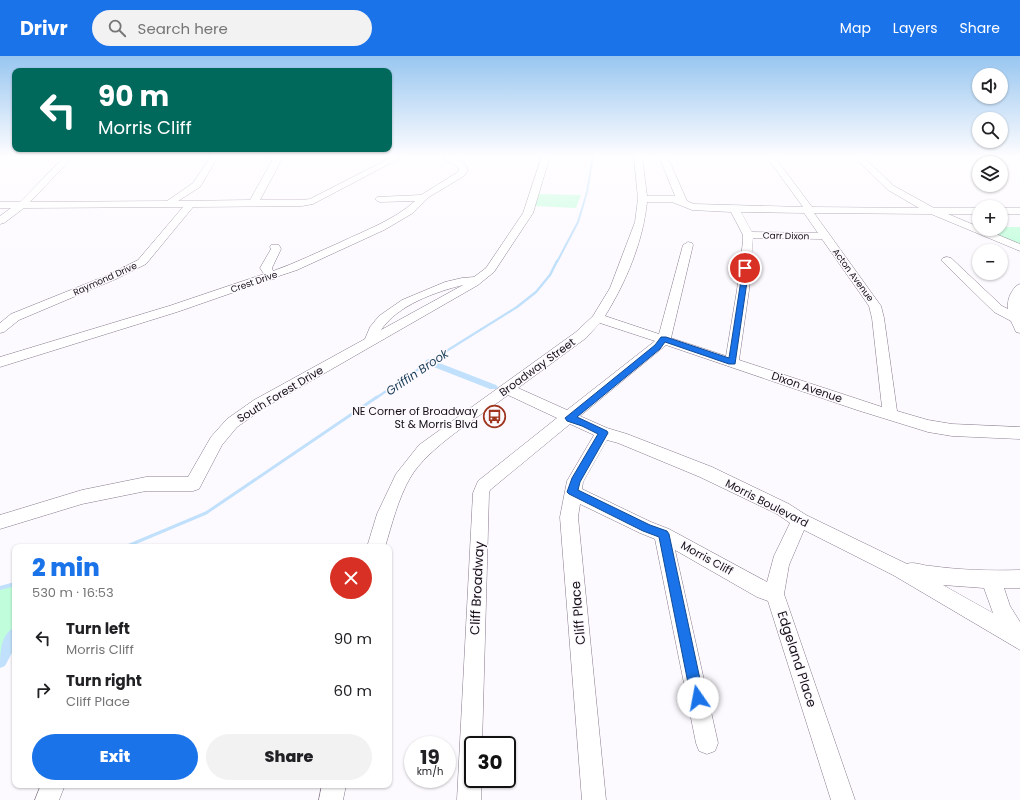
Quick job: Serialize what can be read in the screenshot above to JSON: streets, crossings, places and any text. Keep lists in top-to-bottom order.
{
  "streets": {
    "street": [
      "Carr Dixon",
      "Acton Avenue",
      "Raymond Drive",
      "Crest Drive",
      "Broadway Street",
      "Dixon Avenue",
      "South Forest Drive",
      "Morris Boulevard",
      "Morris Cliff",
      "Cliff Broadway",
      "Cliff Place",
      "Edgeland Place"
    ]
  },
  "crossings": [
    ["Carr Dixon", "Acton Avenue"],
    ["Acton Avenue", "Dixon Avenue"],
    ["Broadway Street", "Dixon Avenue"],
    ["Broadway Street", "Morris Boulevard"],
    ["Dixon Avenue", "Cliff Broadway"],
    ["Morris Boulevard", "Cliff Broadway"],
    ["Morris Boulevard", "Cliff Place"],
    ["Morris Boulevard", "Edgeland Place"],
    ["Morris Cliff", "Cliff Place"],
    ["Morris Cliff", "Edgeland Place"]
  ],
  "water": ["Griffin Brook"],
  "places": {
    "bus stop": ["NE Corner of Broadway St & Morris Blvd"]
  },
  "page": {
    "header": "Drivr",
    "search": "Search here",
    "nav": ["Map", "Layers", "Share"],
    "map_buttons": ["+", "−"],
    "turn": ["90 m", "Morris Cliff"],
    "heading": ["2 min", "530 m · 16:53"],
    "list": [
      {
        "name": "Turn left",
        "note": "Morris Cliff",
        "value": "90 m"
      },
      {
        "name": "Turn right",
        "note": "Cliff Place",
        "value": "60 m"
      }
    ],
    "buttons": ["Exit", "Share"],
    "speed": "19 km/h",
    "limit": "30"
  }
}
